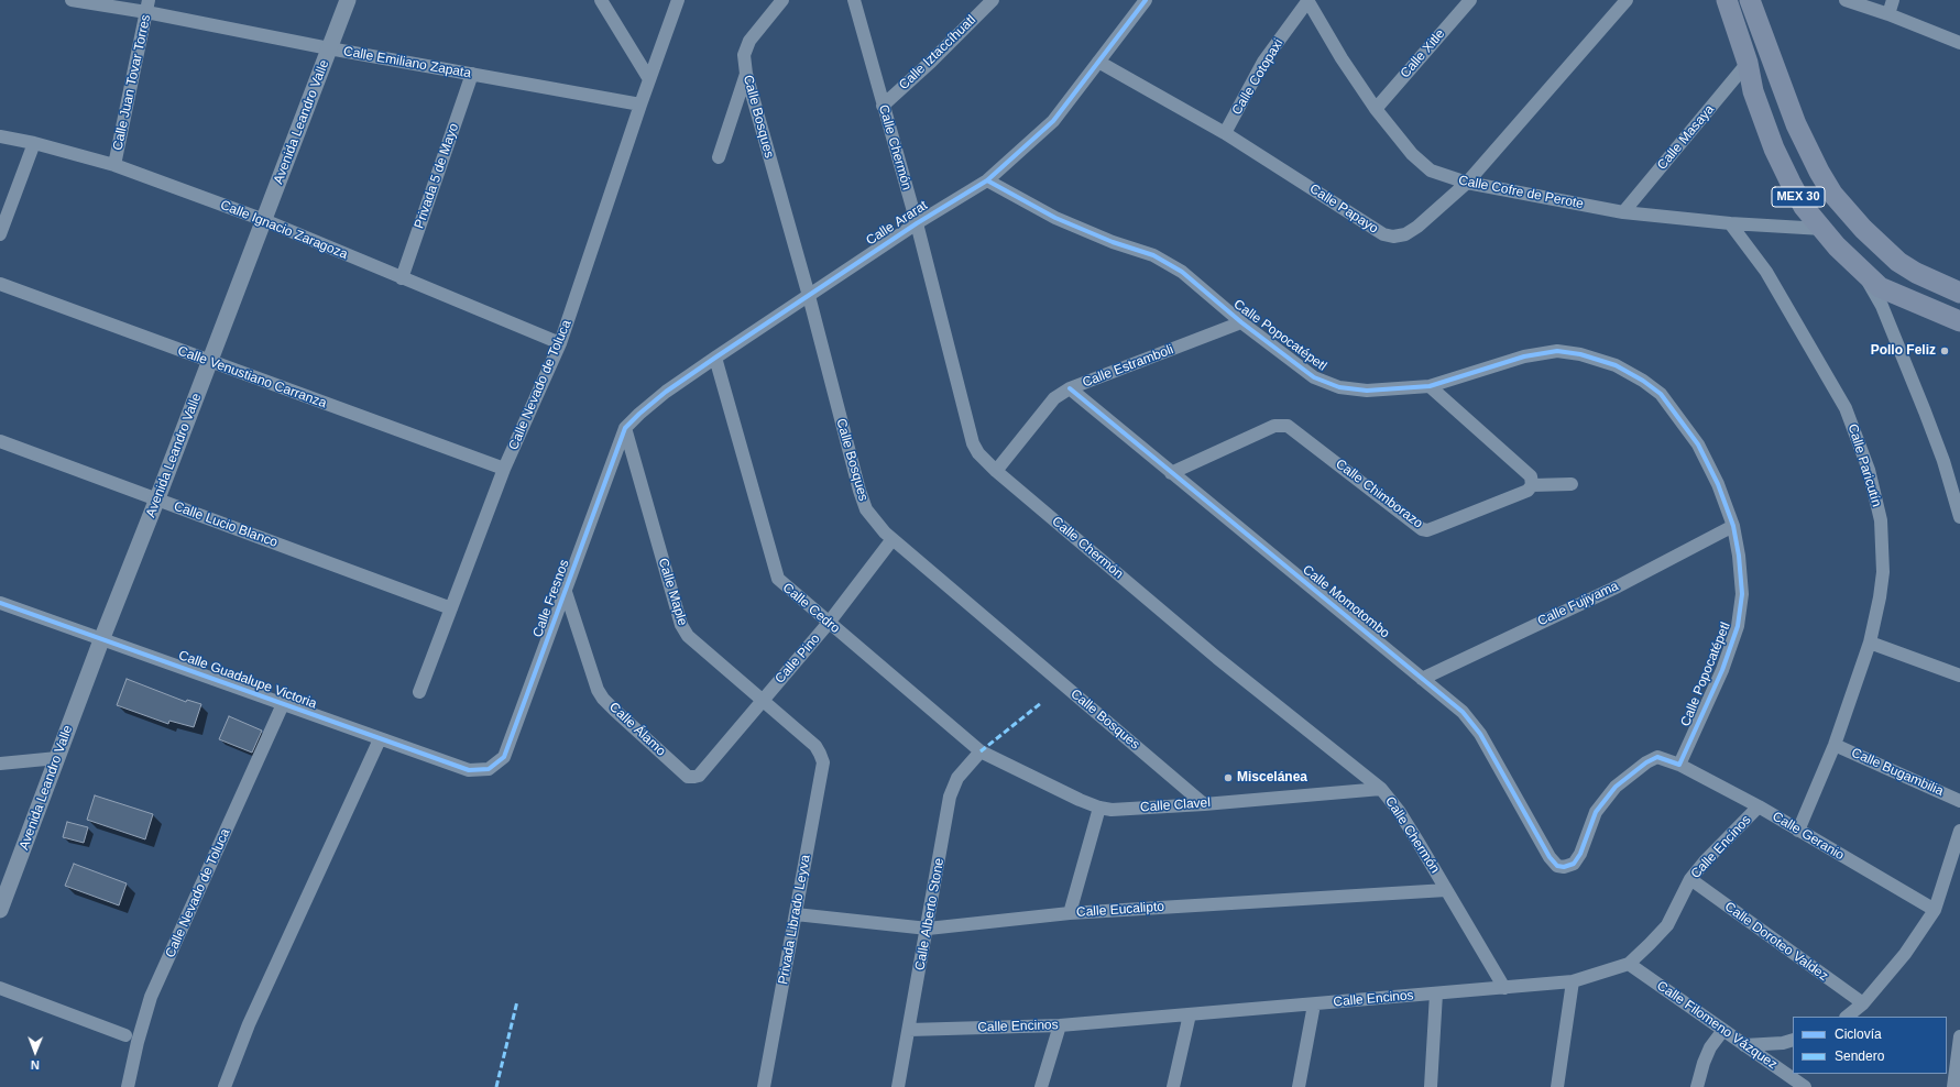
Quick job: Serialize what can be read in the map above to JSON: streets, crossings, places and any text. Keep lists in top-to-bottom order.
{
  "streets": {
    "main road": ["MEX 30"],
    "street": [
      "Calle Iztaccíhuatl",
      "Calle Xitle",
      "Calle Emiliano Zapata",
      "Calle Cotopaxi",
      "Calle Juan Tovar Torres",
      "Calle Bosques",
      "Avenida Leandro Valle",
      "Calle Masaya",
      "Calle Chermón",
      "Privada 5 de Mayo",
      "Calle Cofre de Perote",
      "Calle Papayo",
      "Calle Ararat",
      "Calle Ignacio Zaragoza",
      "Calle Popocatépetl",
      "Calle Estramboli",
      "Calle Venustiano Carranza",
      "Calle Nevado de Toluca",
      "Calle Paricutín",
      "Calle Chimborazo",
      "Calle Lucio Blanco",
      "Calle Maple",
      "Calle Fresnos",
      "Calle Momotombo",
      "Calle Fujiyama",
      "Calle Cedro",
      "Calle Pino",
      "Calle Guadalupe Victoria",
      "Calle Álamo",
      "Calle Bugambilia",
      "Calle Clavel",
      "Calle Geranio",
      "Calle Encinos",
      "Calle Eucalipto",
      "Calle Alberto Stone",
      "Privada Librado Leyva",
      "Calle Doroteo Valdez",
      "Calle Filomeno Vázquez"
    ]
  },
  "crossings": [
    ["Calle Iztaccíhuatl", "Calle Chermón"],
    ["Calle Xitle", "Calle Cofre de Perote"],
    ["Calle Emiliano Zapata", "Calle Juan Tovar Torres"],
    ["Calle Emiliano Zapata", "Avenida Leandro Valle"],
    ["Calle Emiliano Zapata", "Privada 5 de Mayo"],
    ["Calle Emiliano Zapata", "Calle Nevado de Toluca"],
    ["Calle Cotopaxi", "Calle Cofre de Perote"],
    ["Calle Cotopaxi", "Calle Papayo"],
    ["Calle Juan Tovar Torres", "Calle Ignacio Zaragoza"],
    ["Calle Bosques", "Calle Ararat"],
    ["Calle Bosques", "Calle Pino"],
    ["Calle Bosques", "Calle Clavel"],
    ["Avenida Leandro Valle", "Calle Ignacio Zaragoza"],
    ["Avenida Leandro Valle", "Calle Venustiano Carranza"],
    ["Avenida Leandro Valle", "Calle Lucio Blanco"],
    ["Avenida Leandro Valle", "Calle Guadalupe Victoria"],
    ["Calle Masaya", "Calle Cofre de Perote"],
    ["Calle Masaya", "MEX 30"],
    ["Calle Chermón", "Calle Ararat"],
    ["Calle Chermón", "Calle Estramboli"],
    ["Calle Chermón", "Calle Clavel"],
    ["Calle Chermón", "Calle Encinos"],
    ["Calle Chermón", "Calle Eucalipto"],
    ["Privada 5 de Mayo", "Calle Ignacio Zaragoza"],
    ["Calle Cofre de Perote", "MEX 30"],
    ["Calle Cofre de Perote", "Calle Papayo"],
    ["Calle Cofre de Perote", "Calle Paricutín"],
    ["Calle Papayo", "Calle Ararat"],
    ["Calle Ararat", "Calle Popocatépetl"],
    ["Calle Ararat", "Calle Maple"],
    ["Calle Ararat", "Calle Fresnos"],
    ["Calle Ararat", "Calle Cedro"],
    ["Calle Ignacio Zaragoza", "Calle Nevado de Toluca"],
    ["Calle Popocatépetl", "Calle Estramboli"],
    ["Calle Popocatépetl", "Calle Momotombo"],
    ["Calle Popocatépetl", "Calle Fujiyama"],
    ["Calle Popocatépetl", "Calle Geranio"],
    ["Calle Estramboli", "Calle Momotombo"],
    ["Calle Venustiano Carranza", "Calle Nevado de Toluca"],
    ["Calle Nevado de Toluca", "Calle Lucio Blanco"],
    ["Calle Nevado de Toluca", "Calle Guadalupe Victoria"],
    ["Calle Paricutín", "Calle Bugambilia"],
    ["Calle Paricutín", "Calle Geranio"],
    ["Calle Chimborazo", "Calle Momotombo"],
    ["Calle Maple", "Calle Fresnos"],
    ["Calle Maple", "Calle Pino"],
    ["Calle Maple", "Privada Librado Leyva"],
    ["Calle Fresnos", "Calle Guadalupe Victoria"],
    ["Calle Fresnos", "Calle Álamo"],
    ["Calle Momotombo", "Calle Fujiyama"],
    ["Calle Momotombo", "Calle Geranio"],
    ["Calle Cedro", "Calle Pino"],
    ["Calle Cedro", "Calle Clavel"],
    ["Calle Cedro", "Calle Alberto Stone"],
    ["Calle Pino", "Calle Álamo"],
    ["Calle Clavel", "Calle Alberto Stone"],
    ["Calle Geranio", "Calle Encinos"],
    ["Calle Encinos", "Calle Alberto Stone"],
    ["Calle Encinos", "Calle Doroteo Valdez"],
    ["Calle Encinos", "Calle Filomeno Vázquez"],
    ["Calle Eucalipto", "Calle Alberto Stone"],
    ["Calle Eucalipto", "Privada Librado Leyva"]
  ],
  "places": ["Pollo Feliz", "Miscelánea"],
  "legend": ["Ciclovía", "Sendero"],
  "north": "bottom"
}
